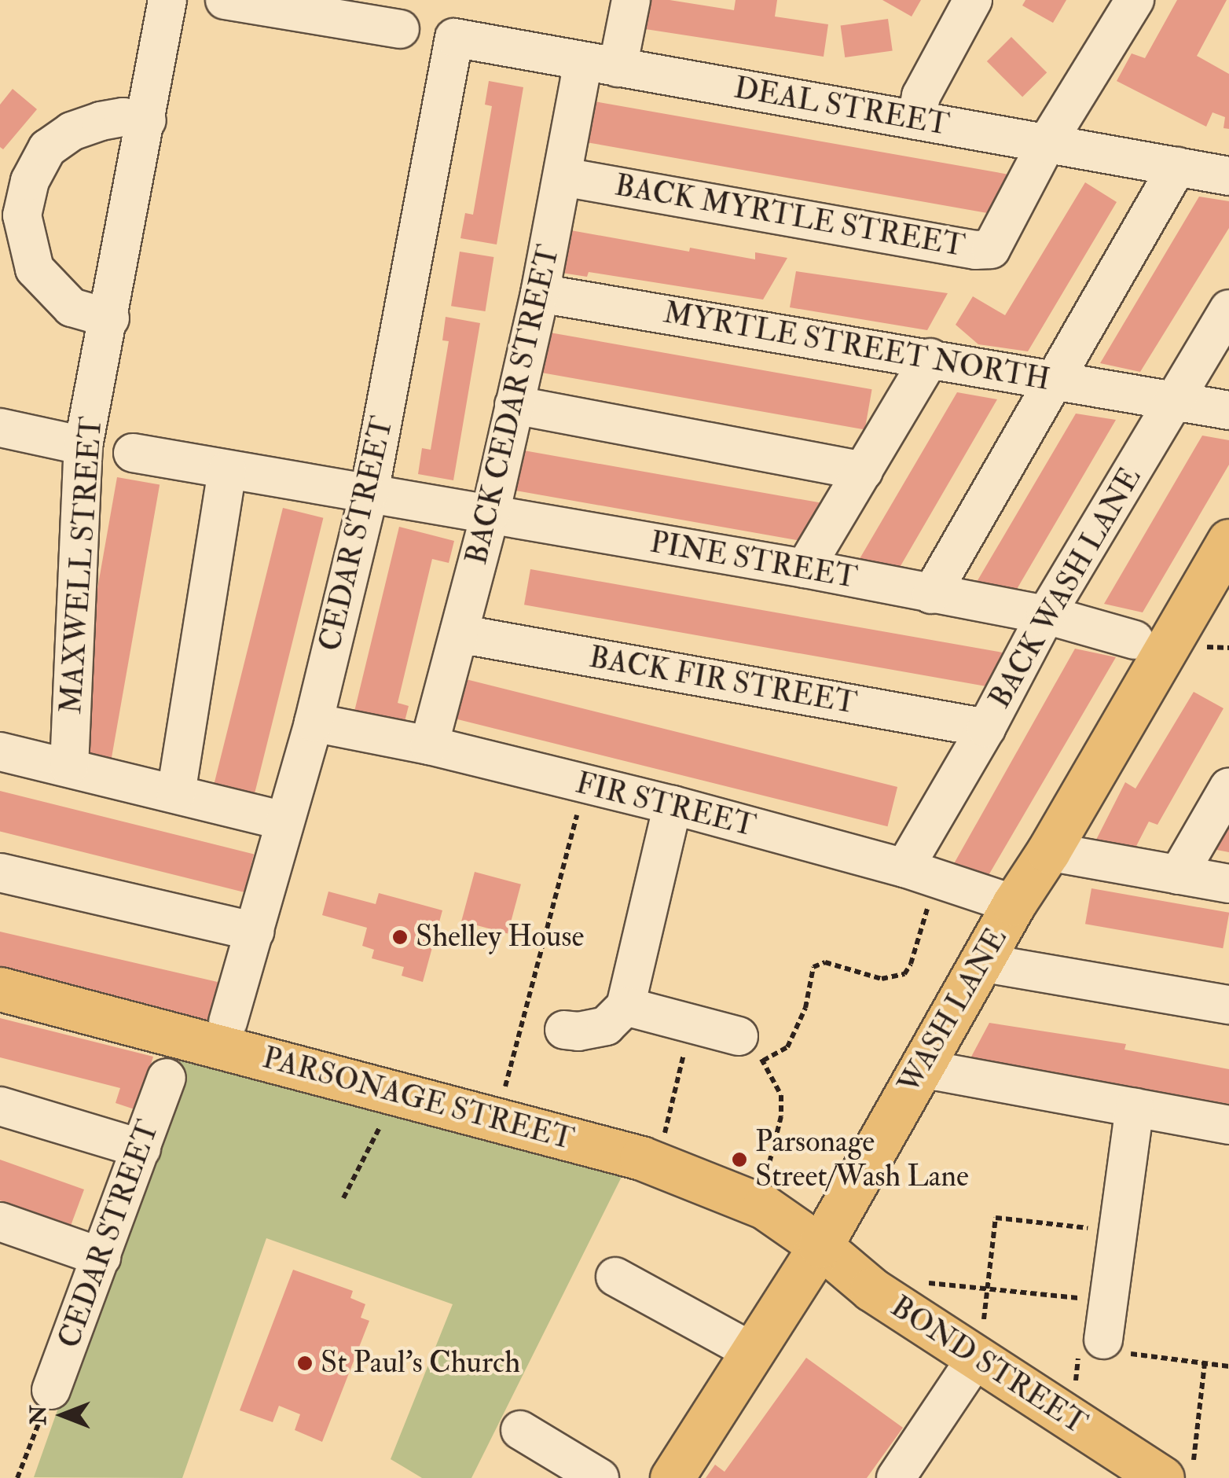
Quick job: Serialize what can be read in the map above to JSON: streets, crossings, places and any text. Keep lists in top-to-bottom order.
{
  "streets": {
    "main road": ["WASH LANE", "PARSONAGE STREET", "BOND STREET"],
    "street": [
      "DEAL STREET",
      "BACK MYRTLE STREET",
      "MYRTLE STREET NORTH",
      "BACK CEDAR STREET",
      "CEDAR STREET",
      "PINE STREET",
      "MAXWELL STREET",
      "BACK WASH LANE",
      "BACK FIR STREET",
      "FIR STREET"
    ]
  },
  "crossings": [
    ["DEAL STREET", "BACK MYRTLE STREET"],
    ["DEAL STREET", "BACK CEDAR STREET"],
    ["DEAL STREET", "CEDAR STREET"],
    ["BACK MYRTLE STREET", "BACK CEDAR STREET"],
    ["MYRTLE STREET NORTH", "BACK CEDAR STREET"],
    ["MYRTLE STREET NORTH", "BACK WASH LANE"],
    ["BACK CEDAR STREET", "PINE STREET"],
    ["BACK CEDAR STREET", "BACK FIR STREET"],
    ["BACK CEDAR STREET", "FIR STREET"],
    ["CEDAR STREET", "PINE STREET"],
    ["CEDAR STREET", "FIR STREET"],
    ["PINE STREET", "BACK WASH LANE"],
    ["BACK WASH LANE", "BACK FIR STREET"],
    ["BACK WASH LANE", "FIR STREET"],
    ["FIR STREET", "WASH LANE"],
    ["WASH LANE", "PARSONAGE STREET"],
    ["WASH LANE", "BOND STREET"],
    ["PARSONAGE STREET", "BOND STREET"]
  ],
  "places": ["Shelley House", "Parsonage Street/Wash Lane", "St Paul's Church"],
  "north": "left"
}
